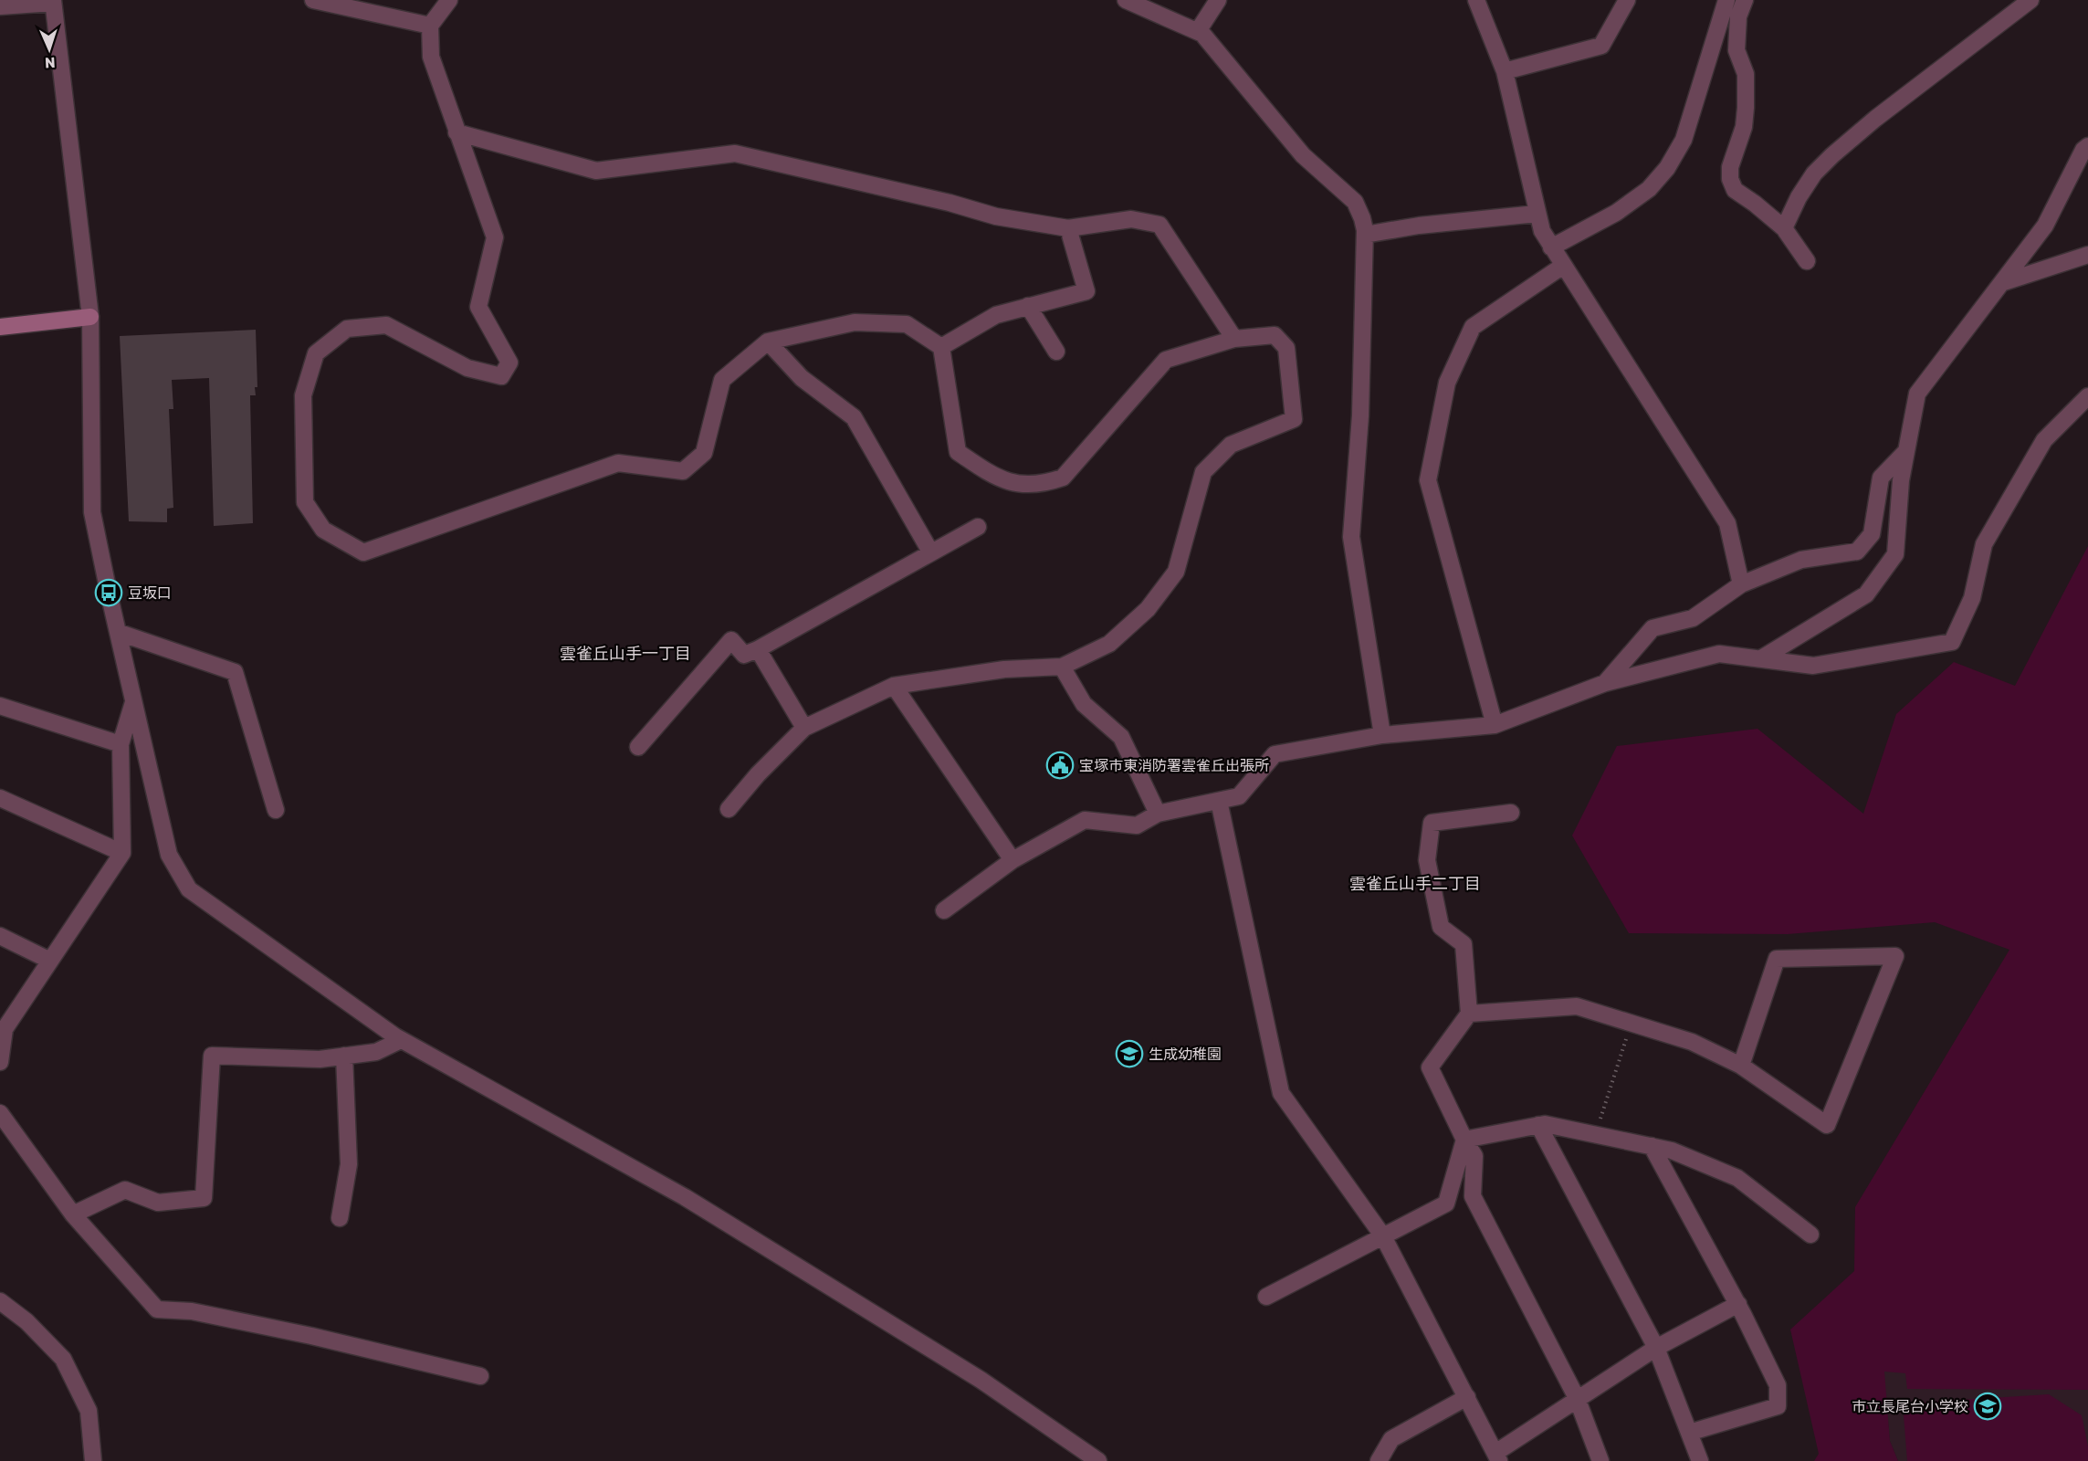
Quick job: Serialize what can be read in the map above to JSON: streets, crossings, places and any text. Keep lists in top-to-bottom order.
{
  "districts": ["雲雀丘山手一丁目", "雲雀丘山手二丁目"],
  "places": {
    "bus stop": ["豆坂口"],
    "public building": ["宝塚市東消防署雲雀丘出張所"],
    "school or university": ["生成幼稚園", "市立長尾台小学校"]
  },
  "north": "bottom"
}
